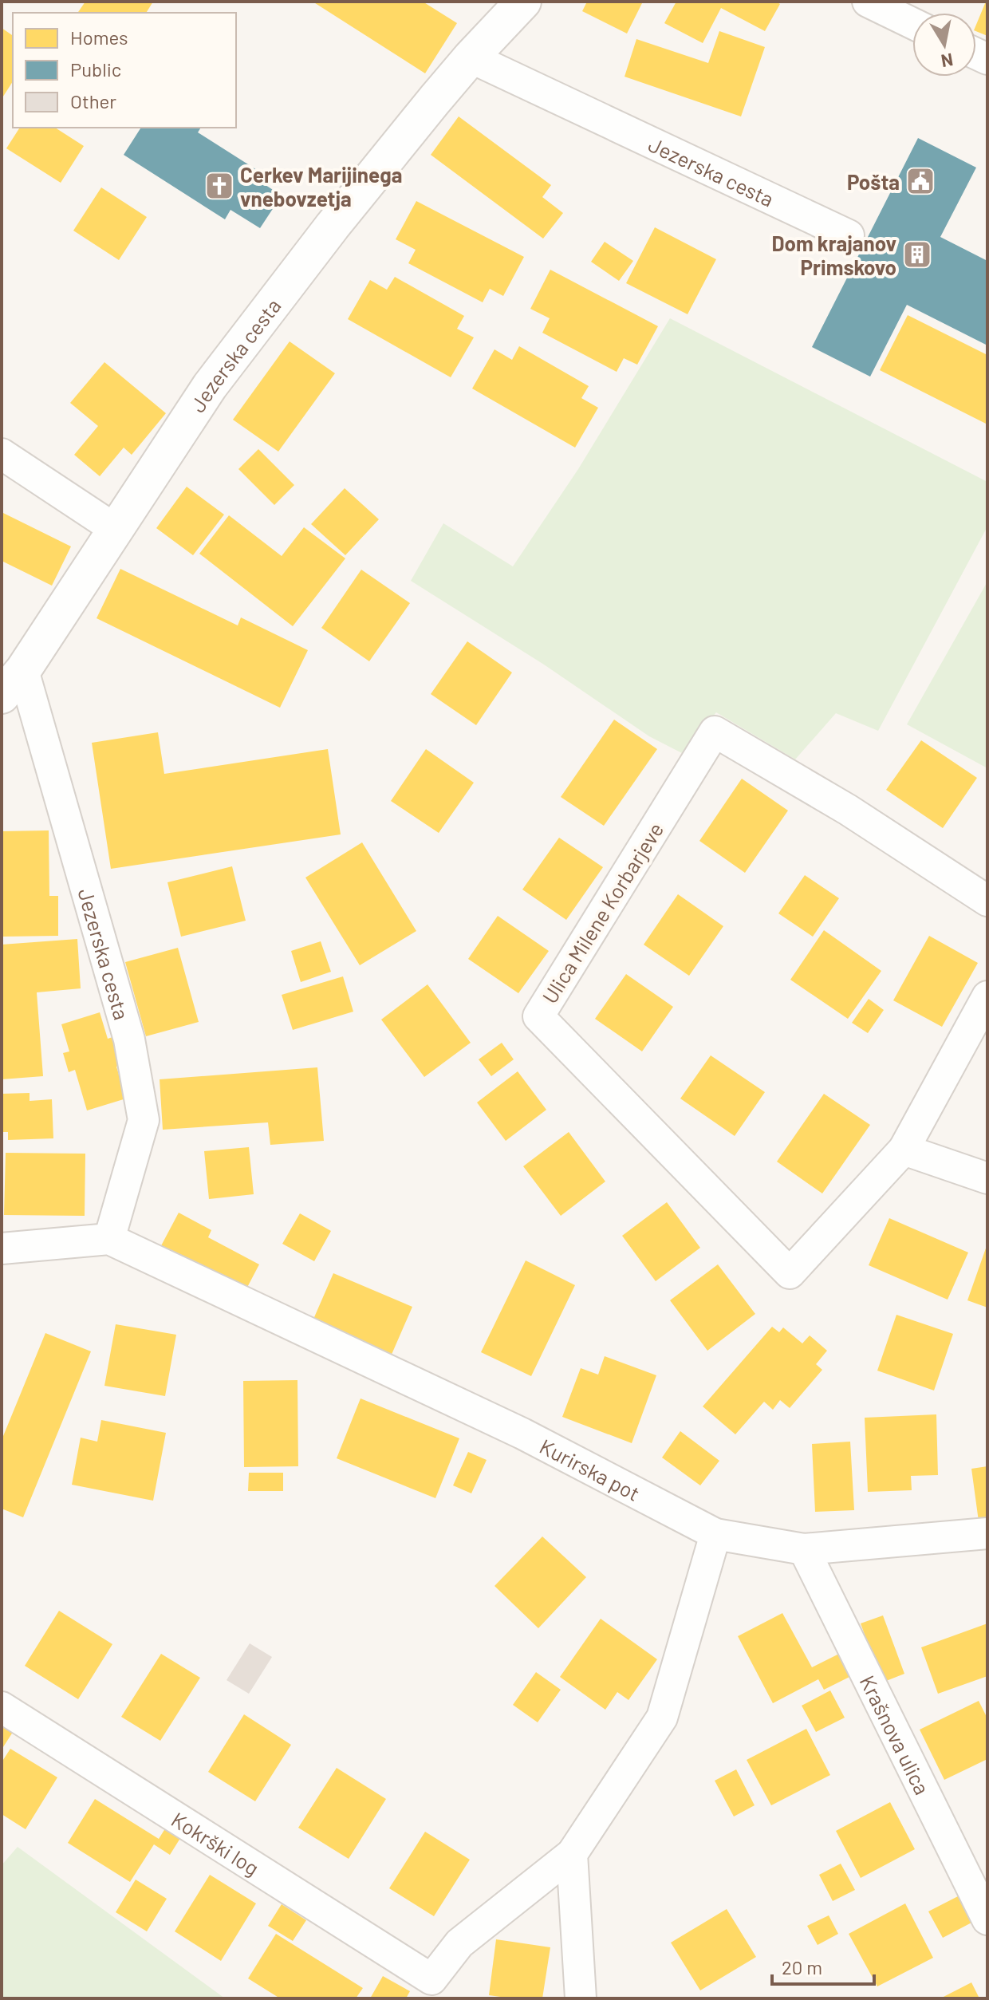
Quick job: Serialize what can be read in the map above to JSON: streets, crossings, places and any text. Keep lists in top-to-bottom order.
{
  "streets": {
    "street": [
      "Jezerska cesta",
      "Ulica Milene Korbarjeve",
      "Kurirska pot",
      "Krašnova ulica",
      "Kokrški log"
    ]
  },
  "crossings": [
    ["Jezerska cesta", "Kurirska pot"]
  ],
  "places": {
    "public building": ["Pošta"],
    "church": ["Cerkev Marijinega vnebovzetja"],
    "building": ["Dom krajanov Primskovo"]
  },
  "legend": ["Homes", "Public", "Other"],
  "scale_bar": "20 m",
  "north": "bottom"
}
